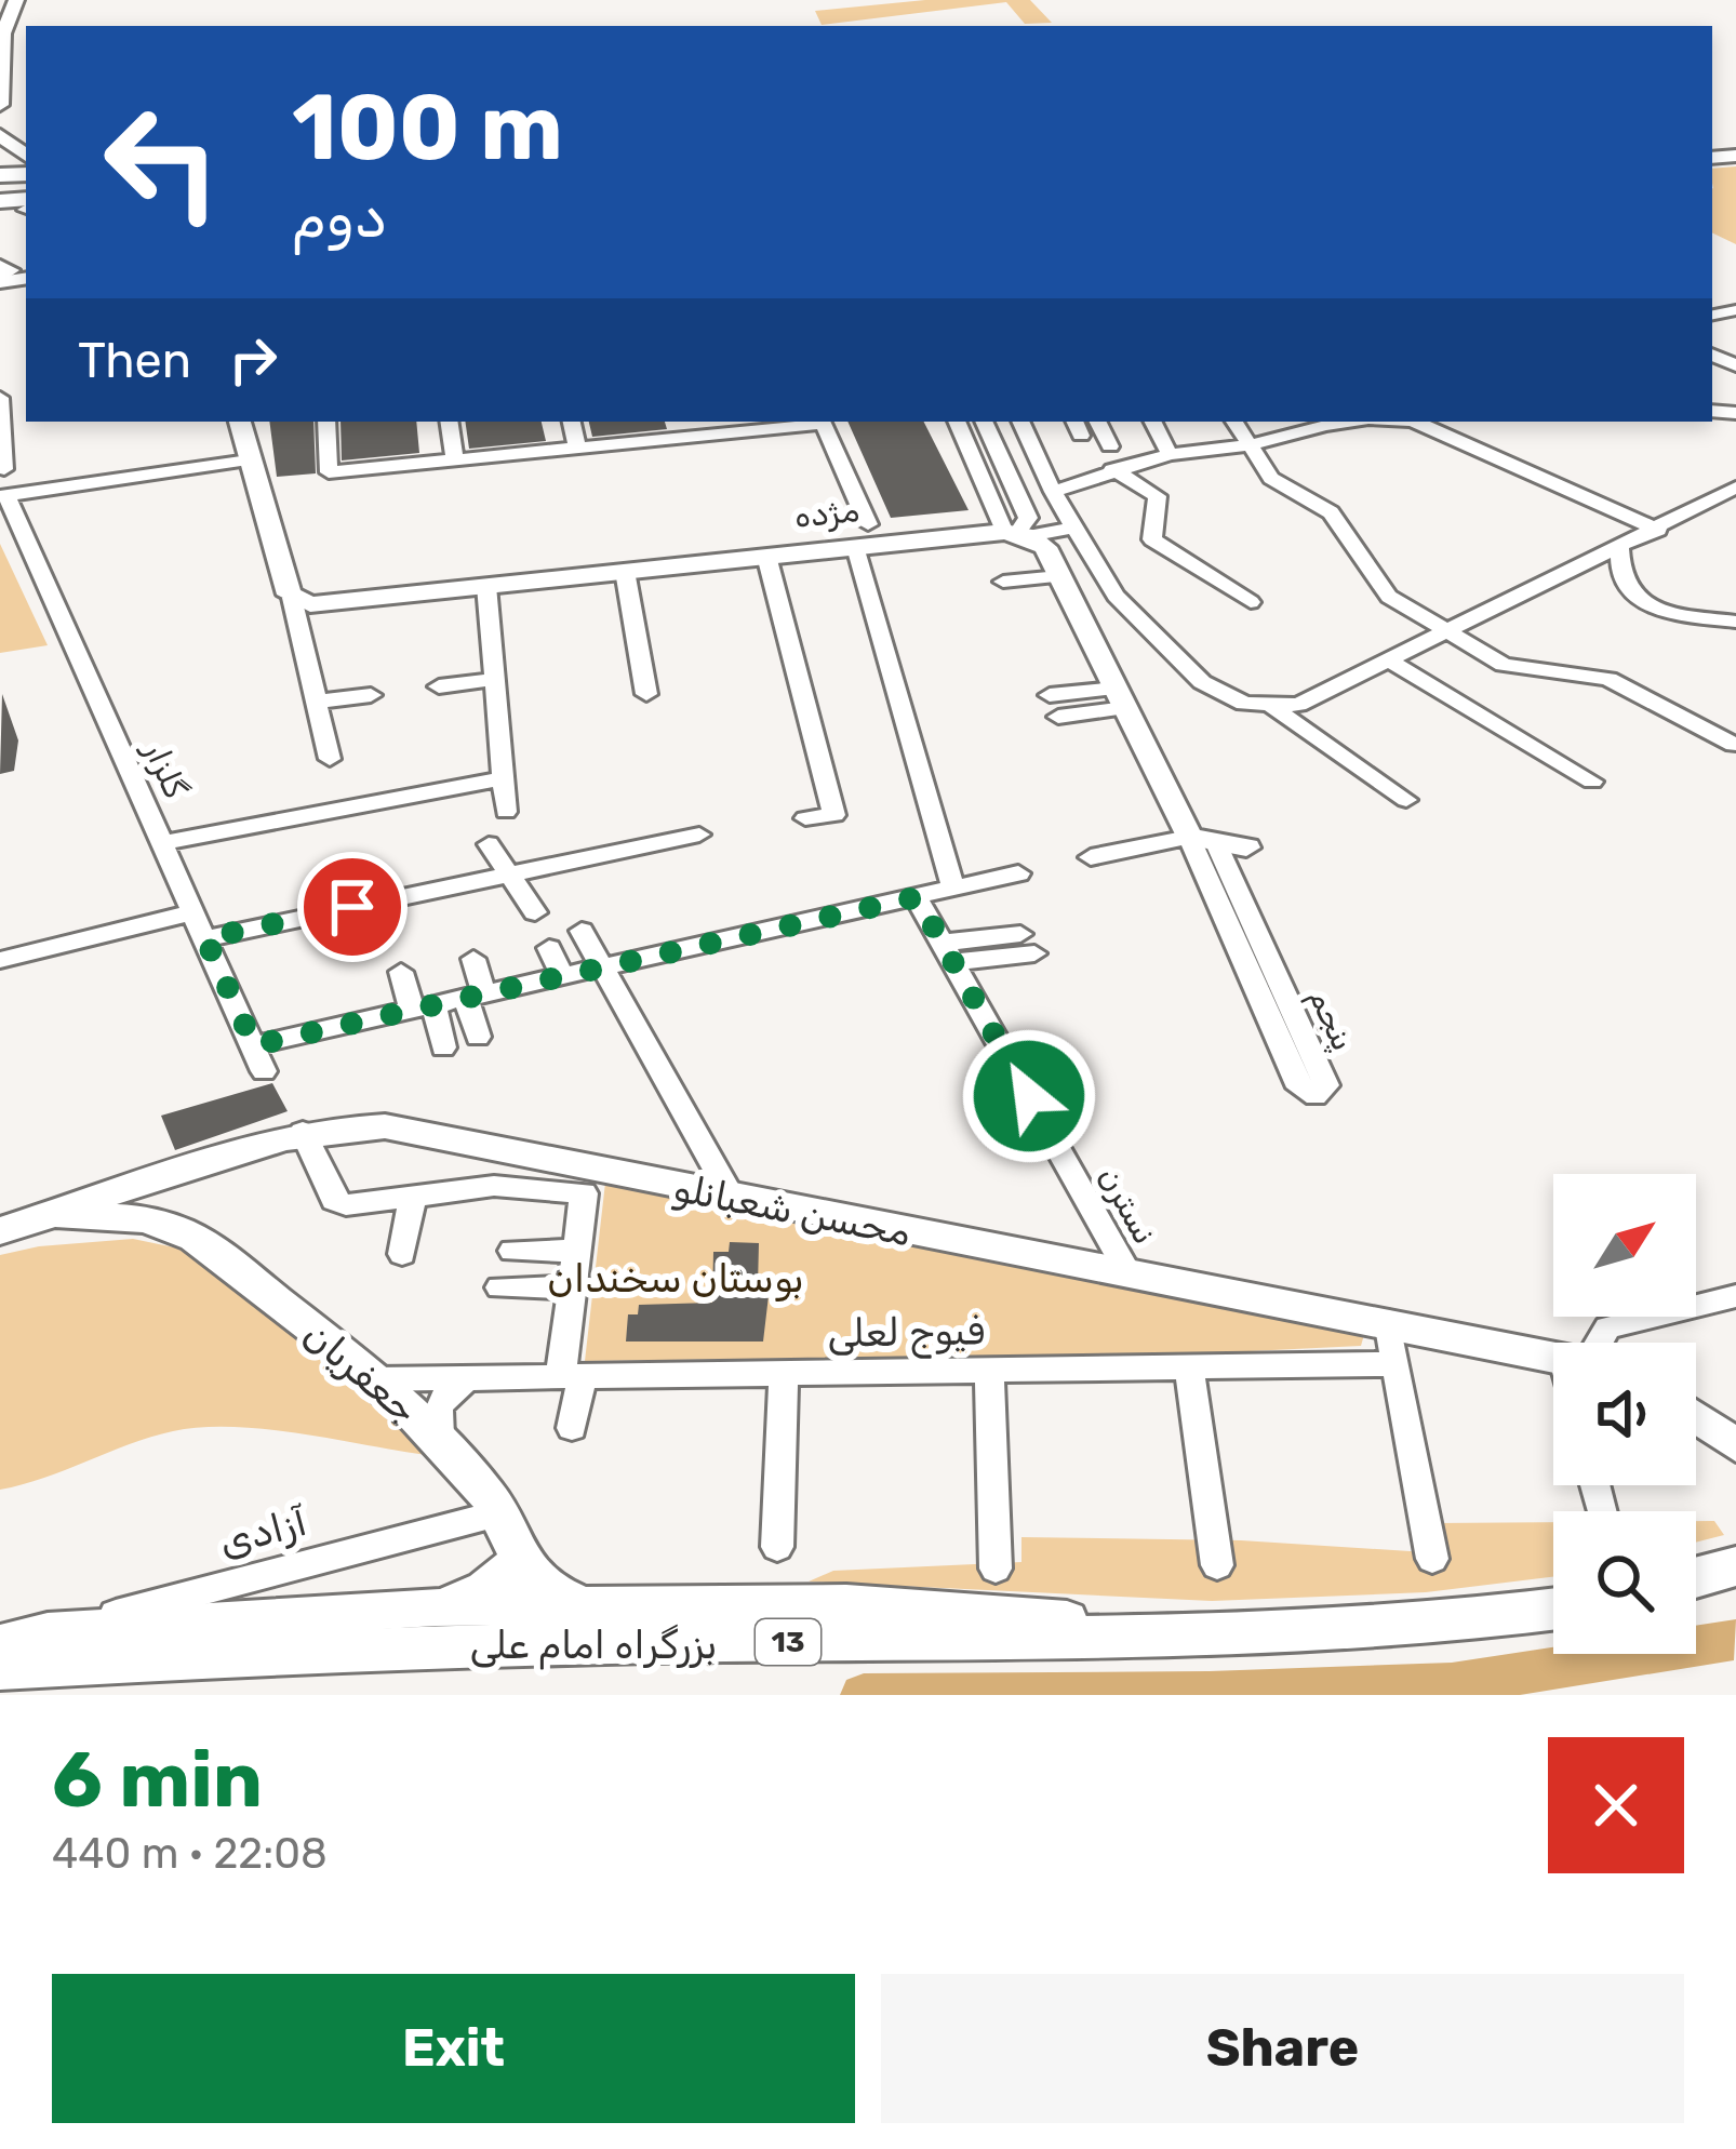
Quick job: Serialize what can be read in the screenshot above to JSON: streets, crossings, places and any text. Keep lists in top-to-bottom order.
{
  "streets": {
    "highway": ["13", "بزرگراه امام علی"],
    "main road": ["مژده", "محسن شعبانلو", "جعفریان"],
    "street": [
      "گلزار",
      "پنجم",
      "نسترن",
      "فیوج لعلی",
      "آزادی"
    ]
  },
  "crossings": [
    ["نسترن", "محسن شعبانلو"],
    ["فیوج لعلی", "جعفریان"],
    ["جعفریان", "آزادی"]
  ],
  "parks": ["بوستان سخندان"],
  "north": "top right",
  "page": {
    "turn": ["100 m", "دوم"],
    "then": "Then",
    "heading": ["6 min", "440 m · 22:08"],
    "buttons": ["Exit", "Share"]
  }
}
